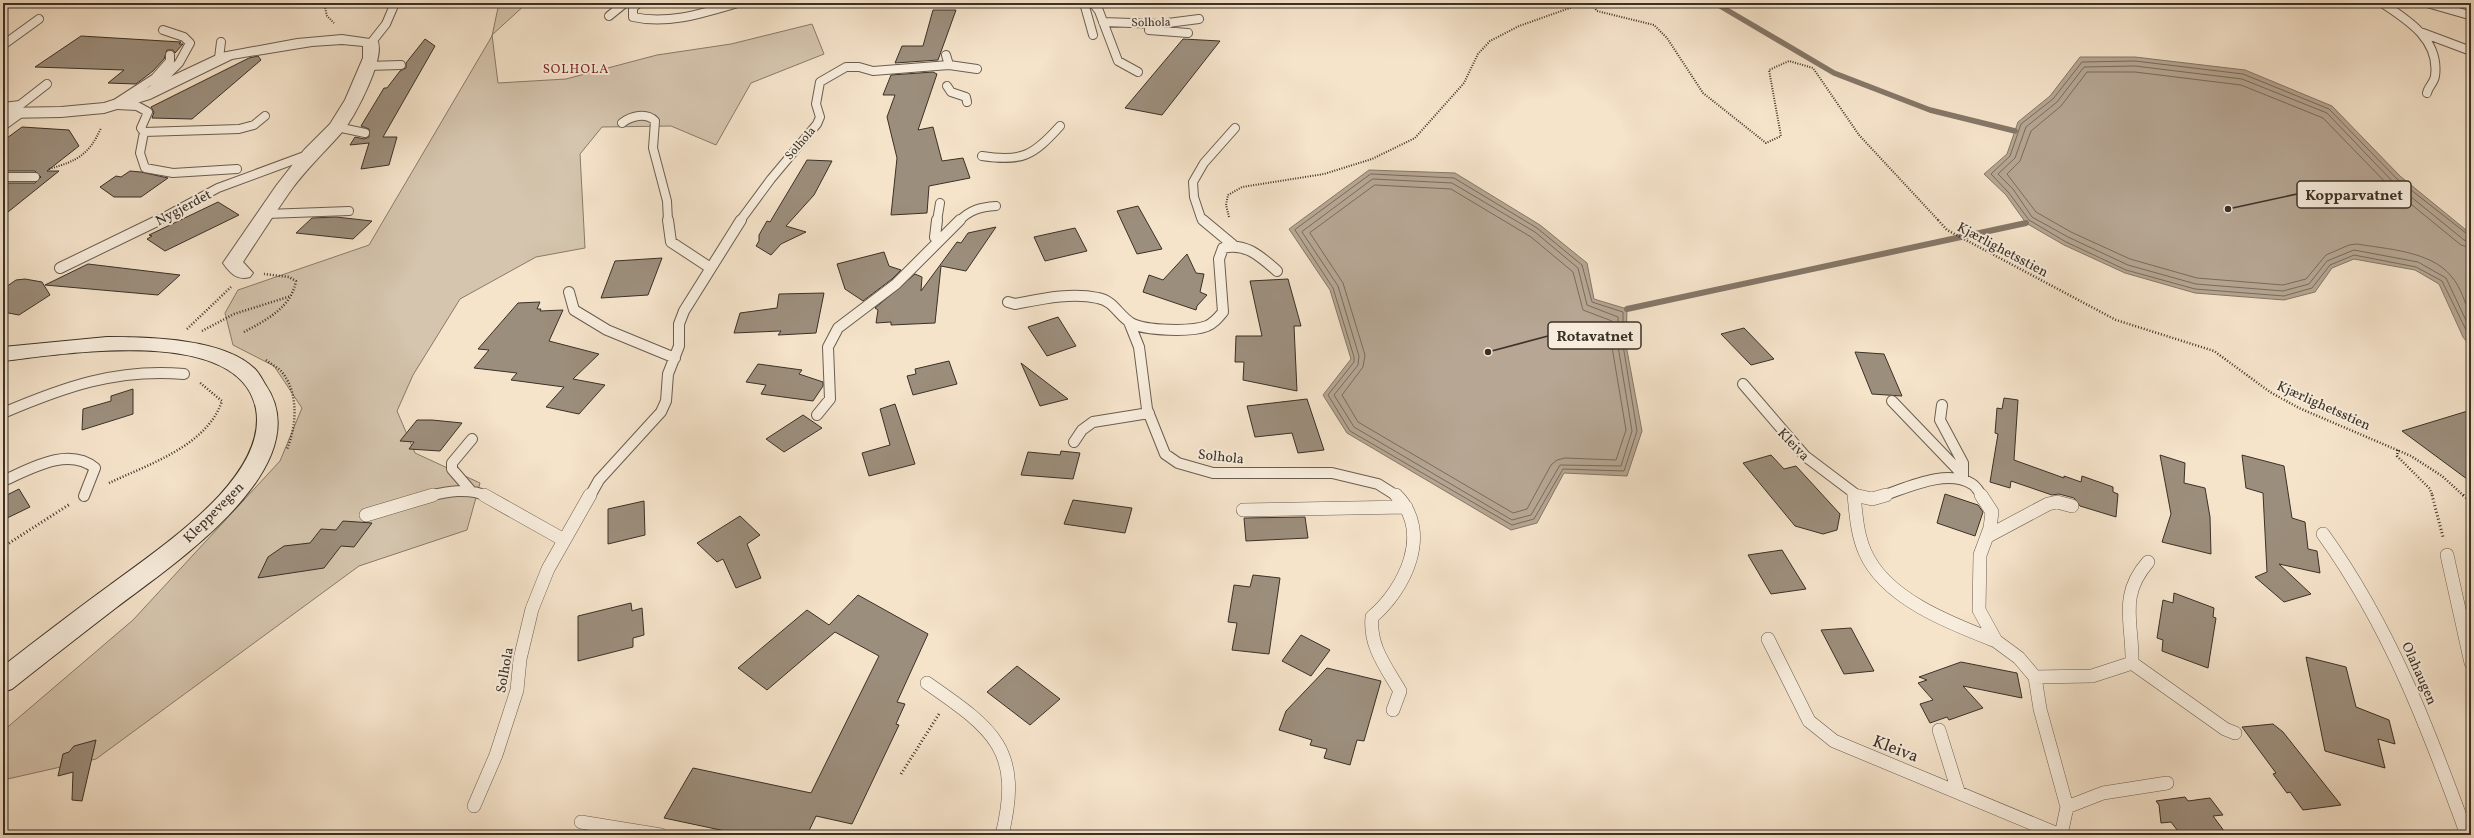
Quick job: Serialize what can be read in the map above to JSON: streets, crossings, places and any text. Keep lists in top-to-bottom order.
{
  "streets": {
    "street": ["Nygjerdet", "Kleppevegen"],
    "lane": ["Solhola", "Kleiva", "Olahaugen"],
    "path": ["Kjærlighetsstien"]
  },
  "districts": ["SOLHOLA"],
  "places": ["Kopparvatnet", "Rotavatnet"]
}
